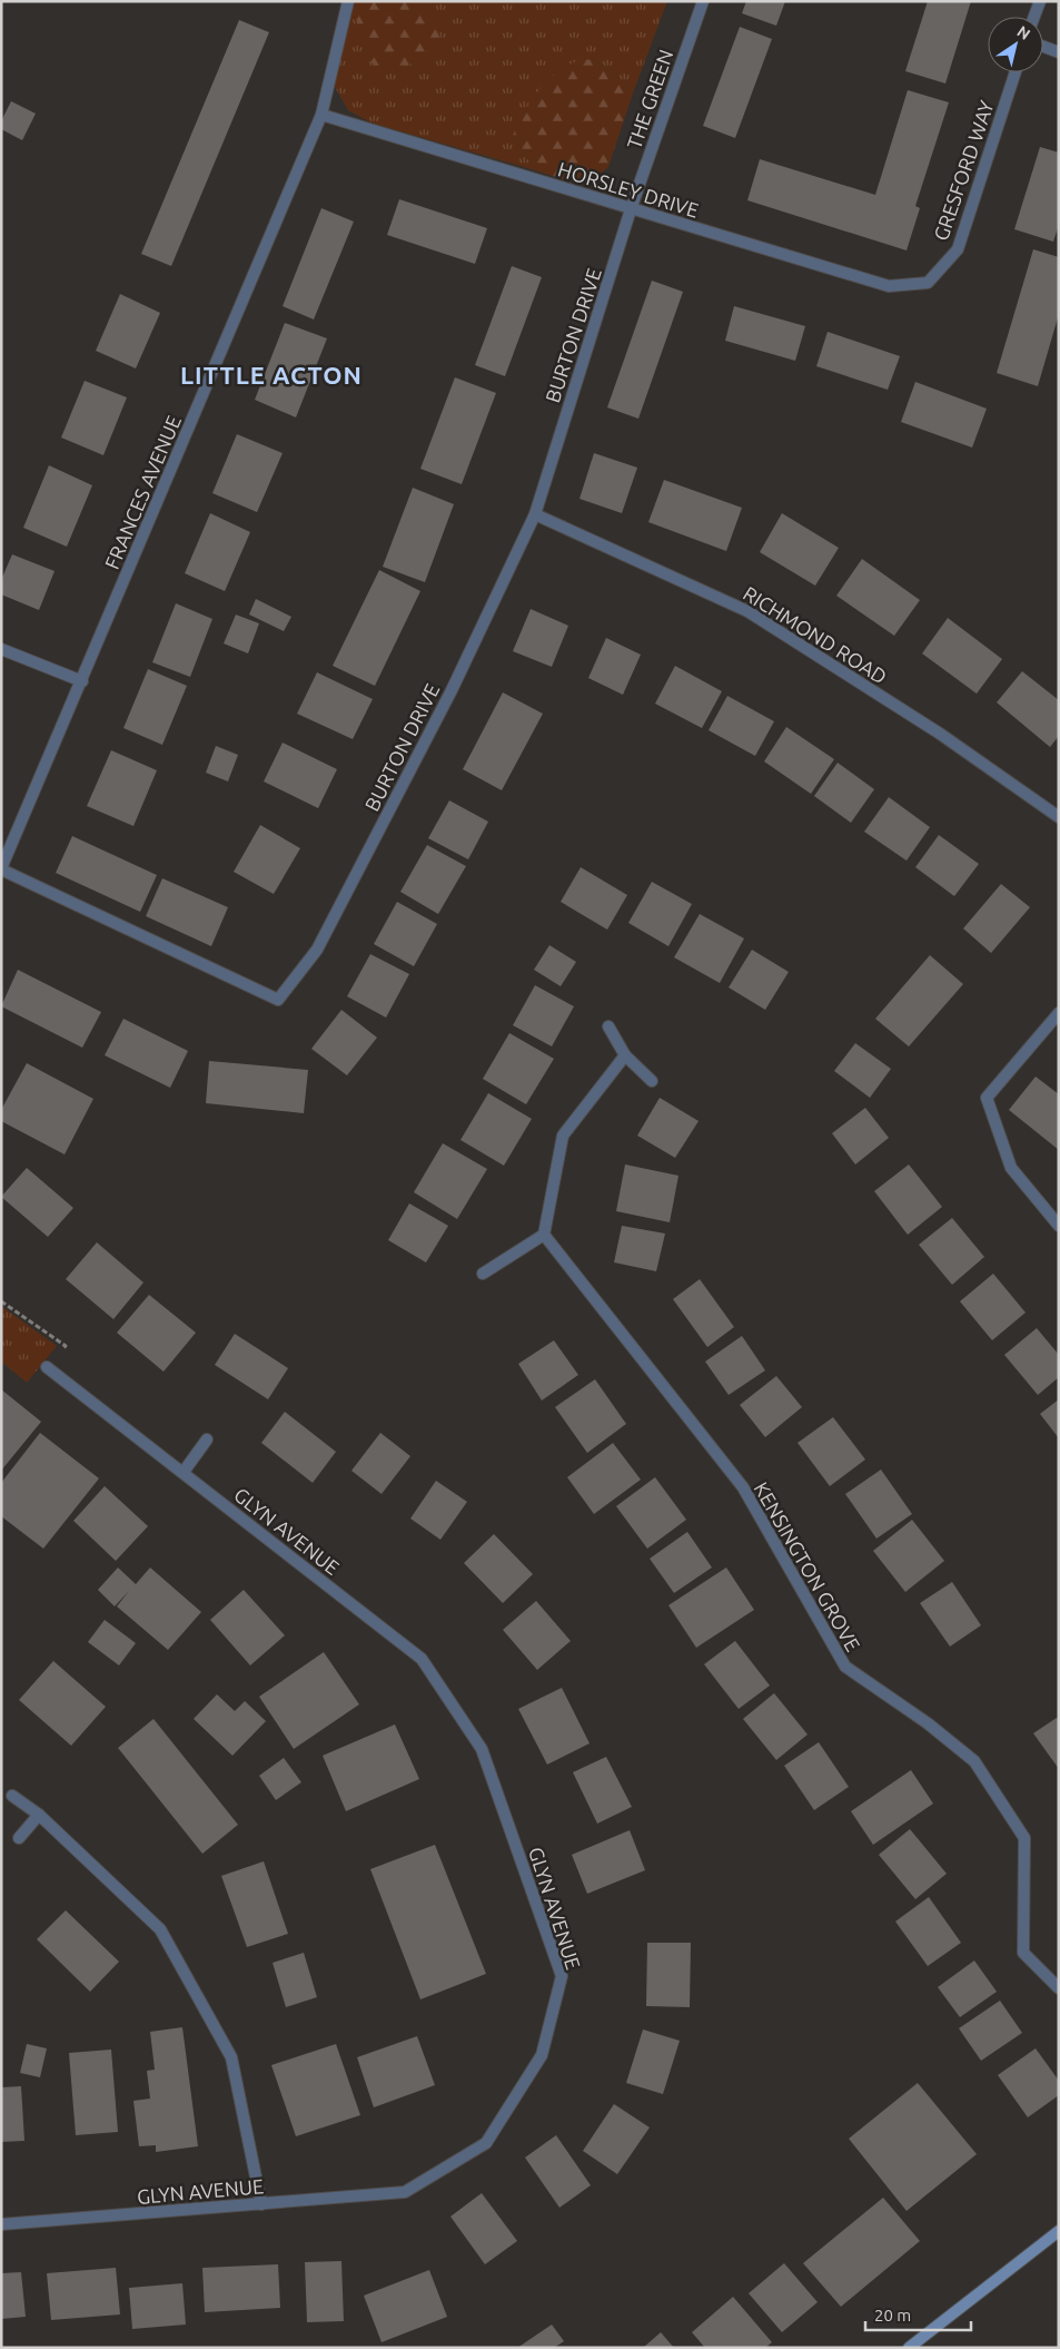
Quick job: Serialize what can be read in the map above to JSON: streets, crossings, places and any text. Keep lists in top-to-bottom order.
{
  "streets": {
    "street": [
      "THE GREEN",
      "GRESFORD WAY",
      "HORSLEY DRIVE",
      "BURTON DRIVE",
      "FRANCES AVENUE",
      "RICHMOND ROAD",
      "GLYN AVENUE",
      "KENSINGTON GROVE"
    ]
  },
  "crossings": [
    ["THE GREEN", "HORSLEY DRIVE"],
    ["THE GREEN", "BURTON DRIVE"],
    ["GRESFORD WAY", "HORSLEY DRIVE"],
    ["HORSLEY DRIVE", "BURTON DRIVE"],
    ["HORSLEY DRIVE", "FRANCES AVENUE"],
    ["BURTON DRIVE", "FRANCES AVENUE"],
    ["BURTON DRIVE", "RICHMOND ROAD"]
  ],
  "districts": ["LITTLE ACTON"],
  "scale_bar": "20 m",
  "north": "top right"
}
